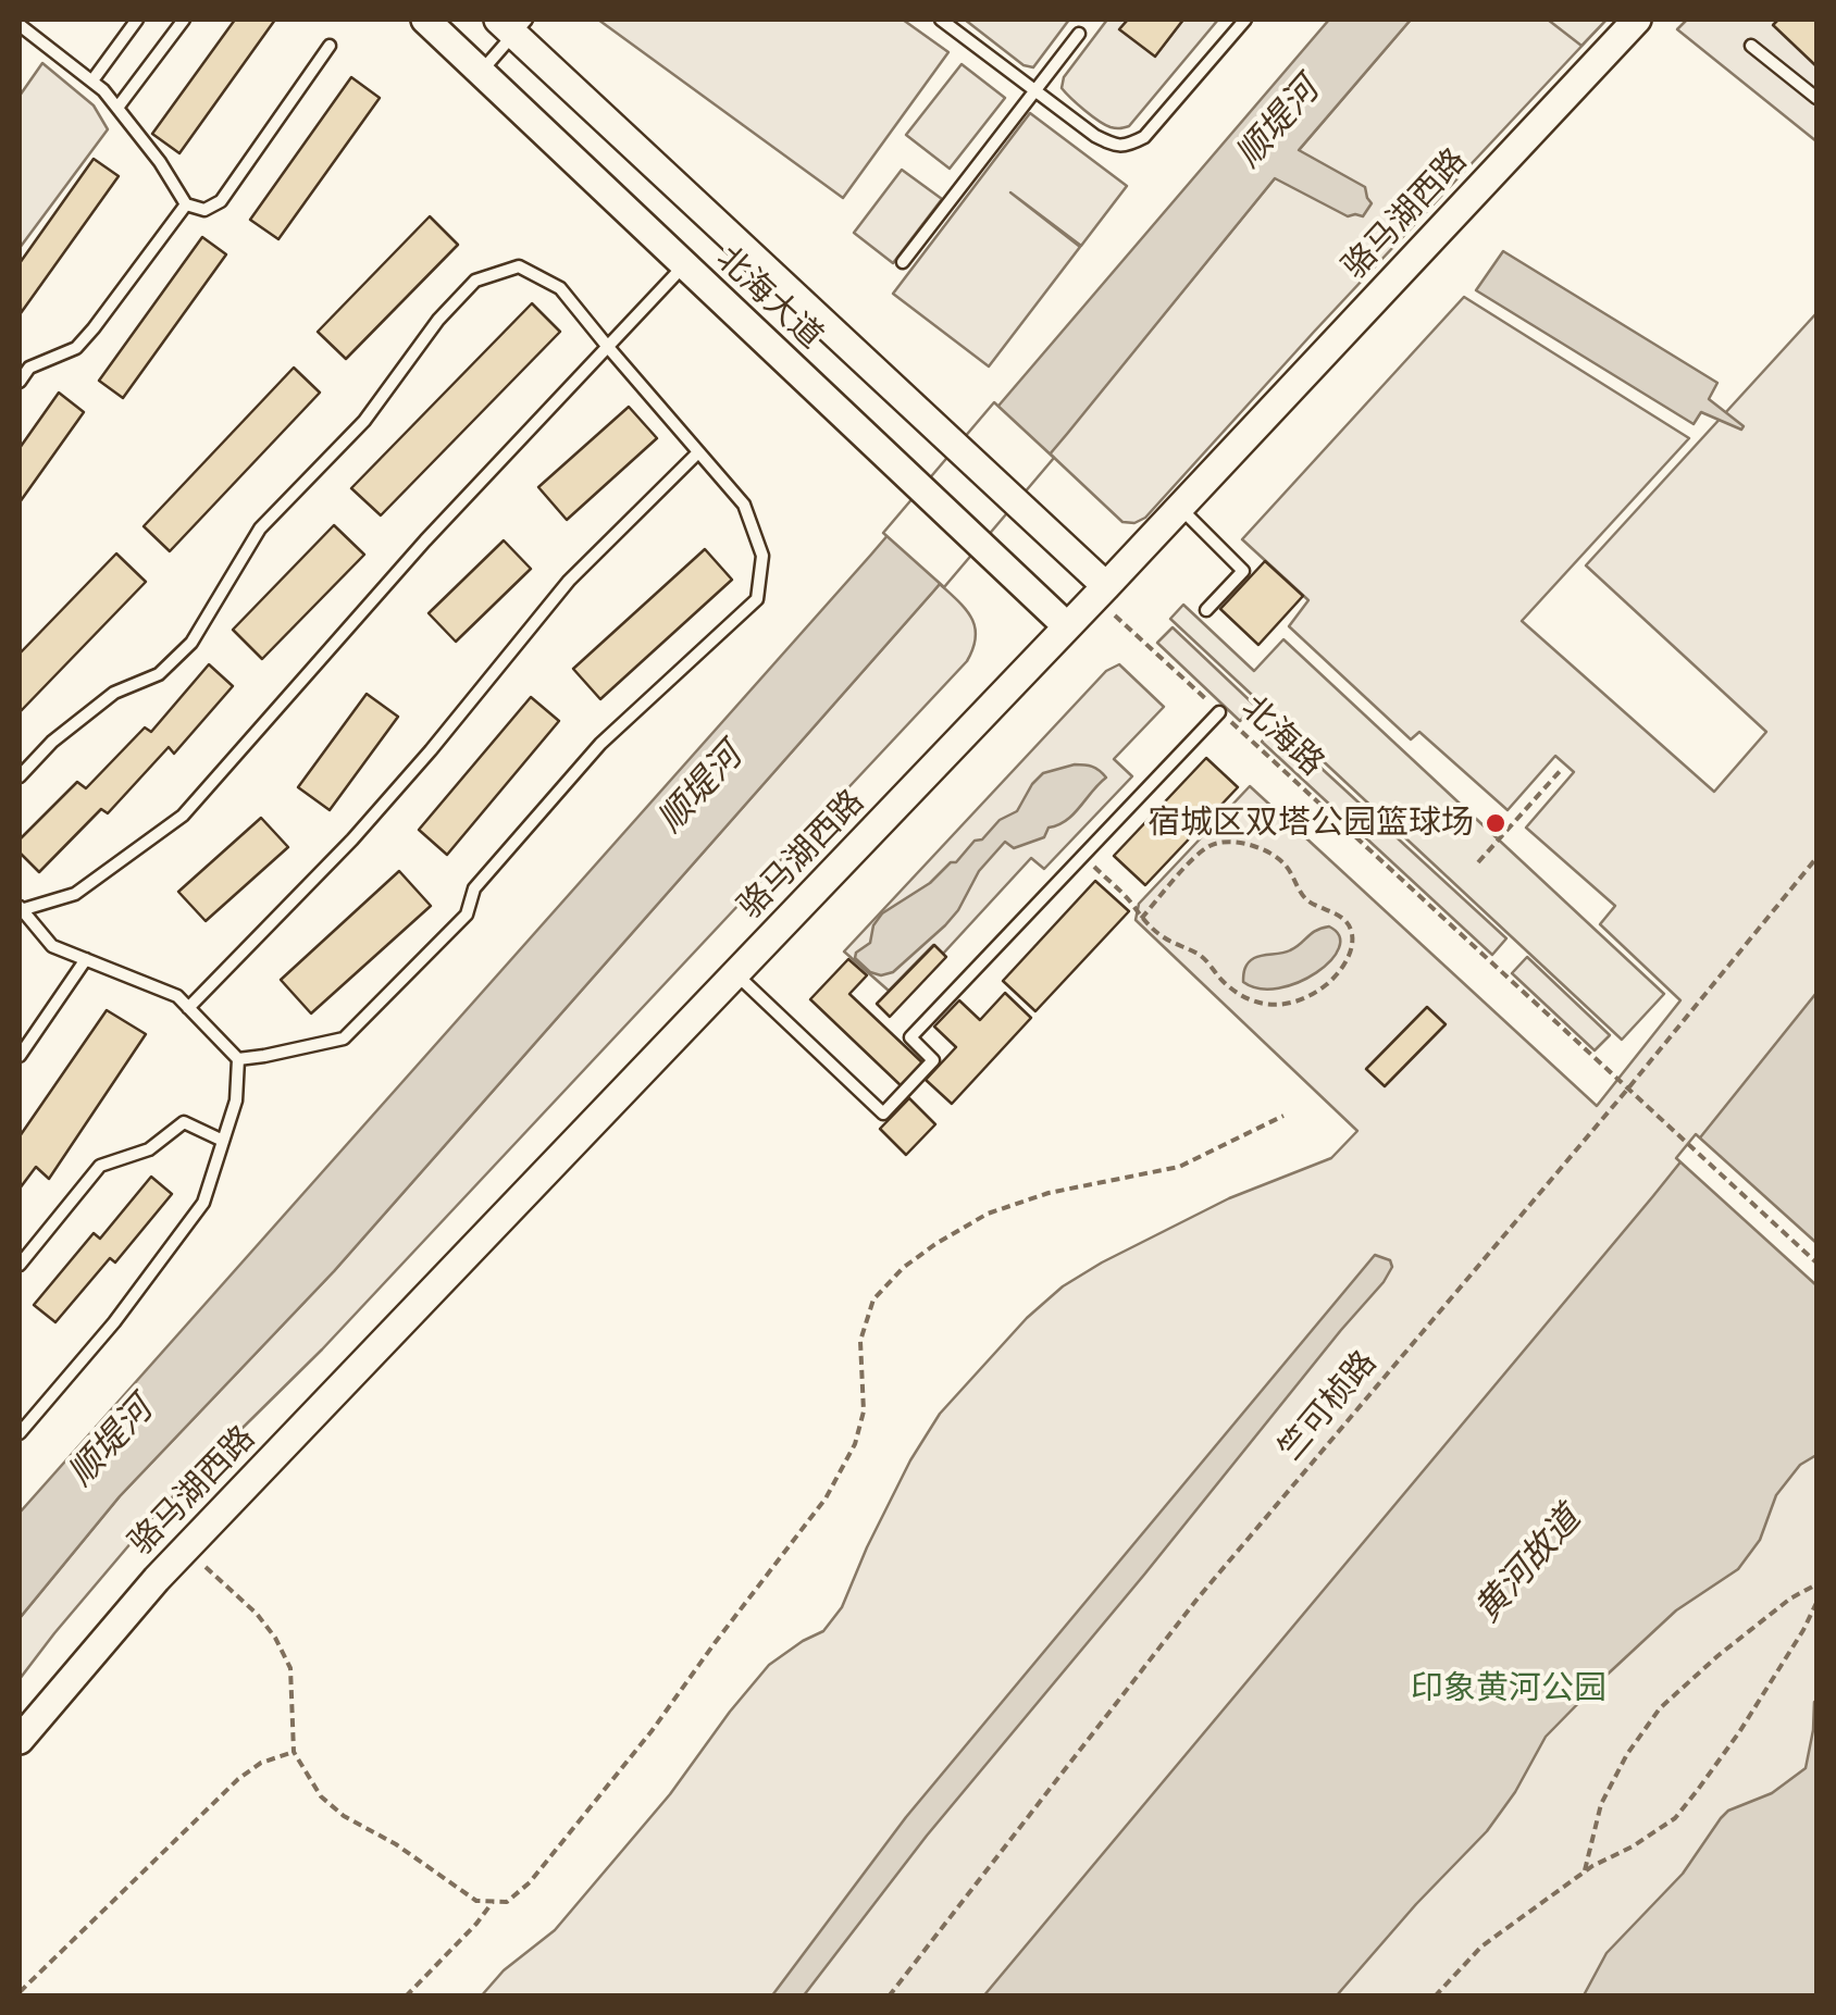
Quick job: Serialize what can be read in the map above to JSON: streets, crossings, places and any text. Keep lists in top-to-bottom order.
{
  "streets": {
    "street": ["骆马湖西路", "北海大道"],
    "path": ["北海路", "竺可桢路"]
  },
  "crossings": [
    ["骆马湖西路", "北海大道"],
    ["骆马湖西路", "北海路"],
    ["北海大道", "北海路"],
    ["北海路", "竺可桢路"]
  ],
  "water": ["顺堤河", "黄河故道"],
  "parks": ["印象黄河公园"],
  "places": ["宿城区双塔公园篮球场"]
}
